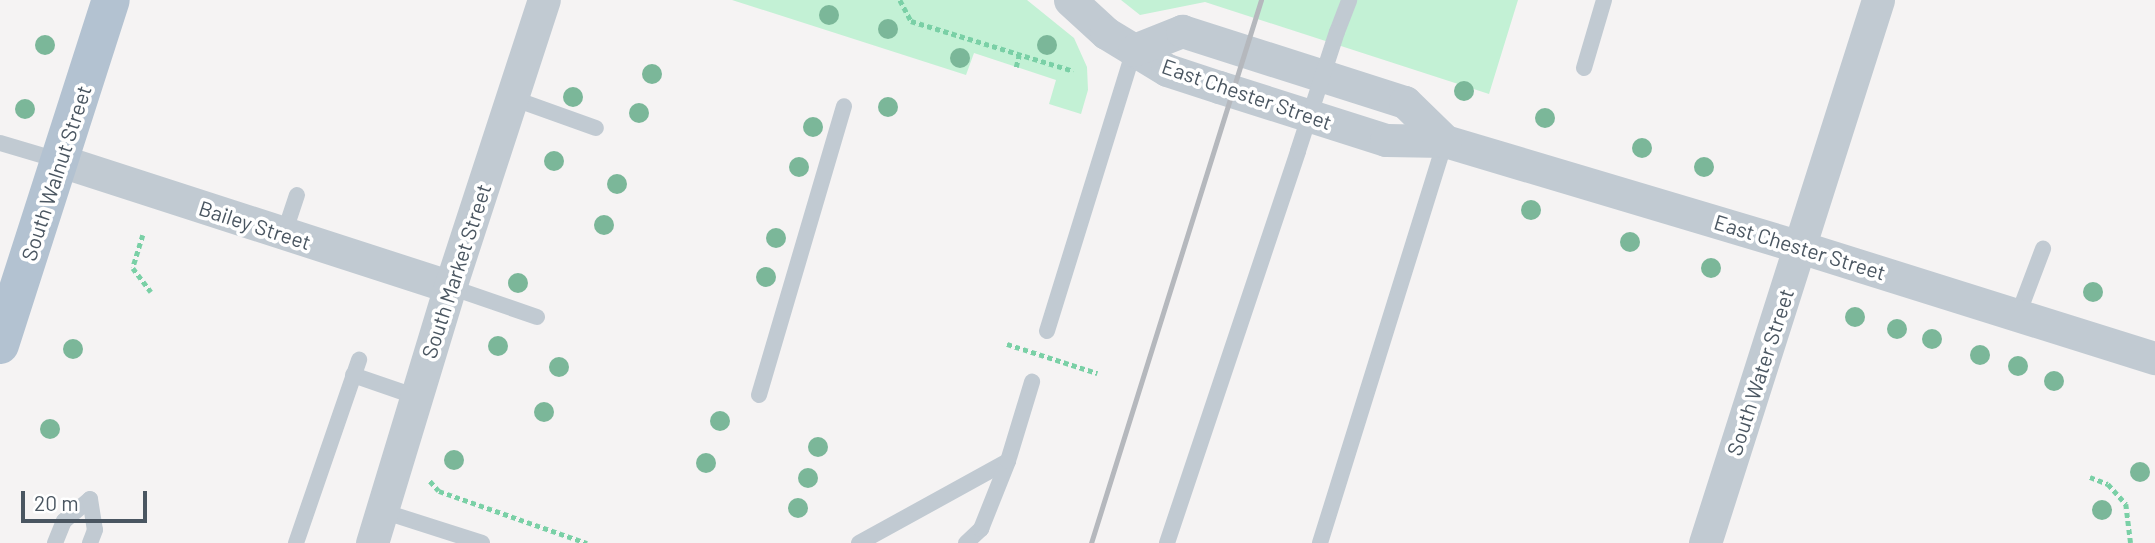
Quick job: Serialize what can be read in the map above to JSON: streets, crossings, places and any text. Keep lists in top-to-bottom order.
{
  "streets": {
    "main road": ["South Walnut Street"],
    "street": [
      "East Chester Street",
      "Bailey Street",
      "South Market Street",
      "South Water Street"
    ]
  },
  "crossings": [
    ["East Chester Street", "South Water Street"],
    ["South Walnut Street", "Bailey Street"],
    ["Bailey Street", "South Market Street"]
  ],
  "scale_bar": "20 m"
}
